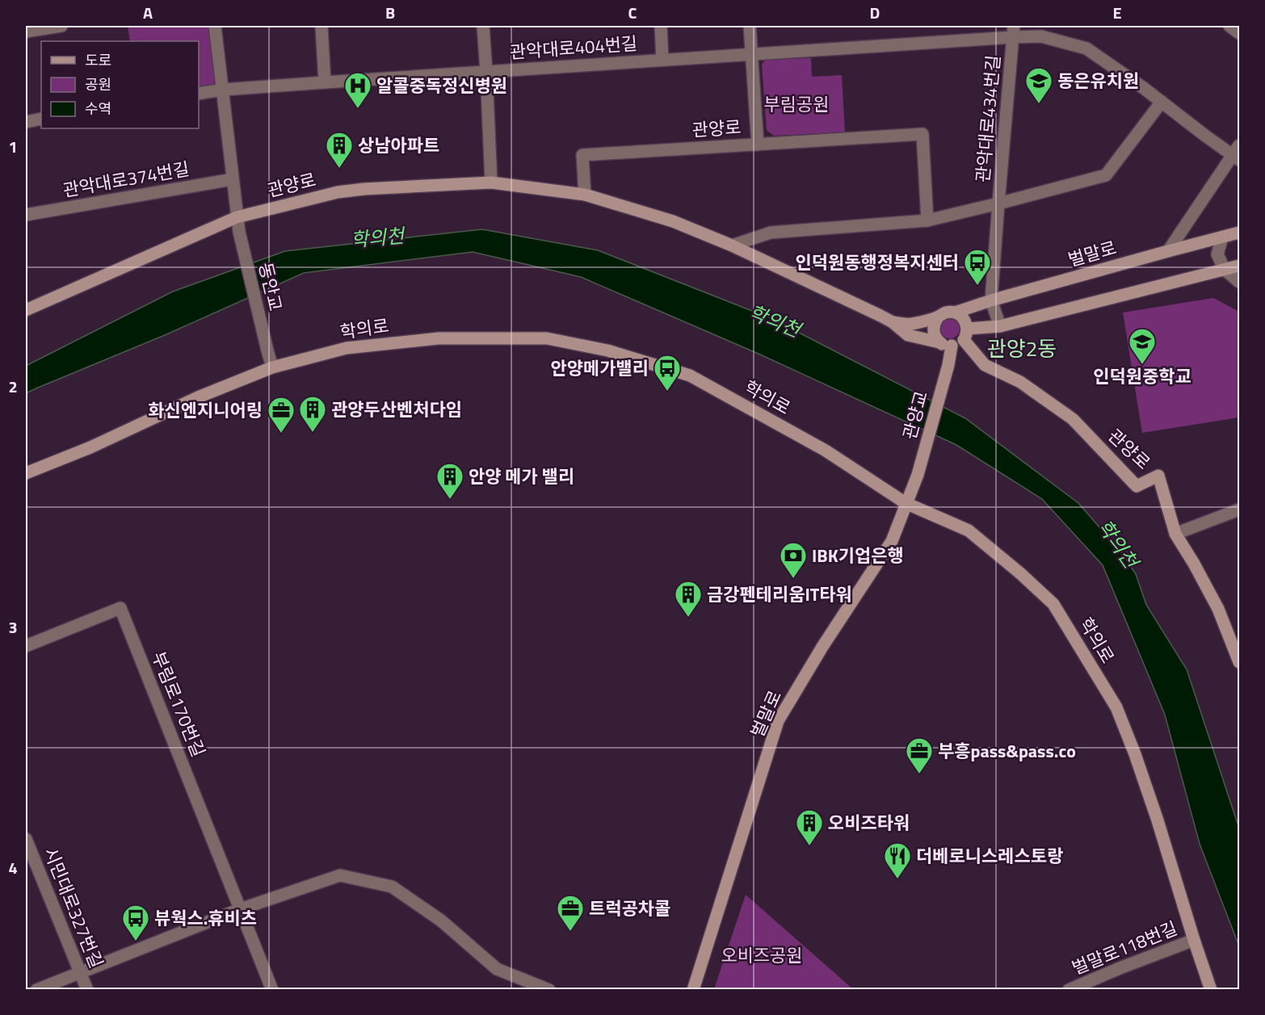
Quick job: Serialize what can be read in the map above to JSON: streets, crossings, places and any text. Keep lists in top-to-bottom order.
{
  "streets": {
    "street": [
      "관악대로404번길",
      "관악대로434번길",
      "관양로",
      "관악대로374번길",
      "벌말로",
      "동안교",
      "학의로",
      "관양교",
      "부림로170번길",
      "시민대로327번길",
      "벌말로118번길"
    ]
  },
  "crossings": [
    ["관악대로404번길", "관악대로434번길"],
    ["관악대로404번길", "관양로"],
    ["관악대로434번길", "벌말로"],
    ["관양로", "벌말로"],
    ["관양로", "동안교"],
    ["관양로", "관양교"],
    ["관악대로374번길", "동안교"],
    ["벌말로", "학의로"],
    ["벌말로", "관양교"],
    ["동안교", "학의로"],
    ["학의로", "벌말로118번길"]
  ],
  "districts": ["관양2동"],
  "water": ["학의천"],
  "parks": ["부림공원", "오비즈공원"],
  "places": {
    "school or university": ["동은유치원", "인덕원중학교"],
    "hospital": ["알콜중독정신병원"],
    "building": [
      "상남아파트",
      "관양두산벤처다임",
      "안양 메가 밸리",
      "금강펜테리움IT타워",
      "오비즈타워"
    ],
    "bus stop": ["인덕원동행정복지센터", "안양메가밸리", "뷰웍스.휴비츠"],
    "office": ["화신엔지니어링", "부흥pass&pass.co", "트럭공차콜"],
    "bank": ["IBK기업은행"],
    "restaurant": ["더베로니스레스토랑"]
  },
  "legend": ["도로", "공원", "수역"],
  "grid": {
    "columns": [
      "A",
      "B",
      "C",
      "D",
      "E"
    ],
    "rows": [
      "1",
      "2",
      "3",
      "4"
    ]
  }
}
